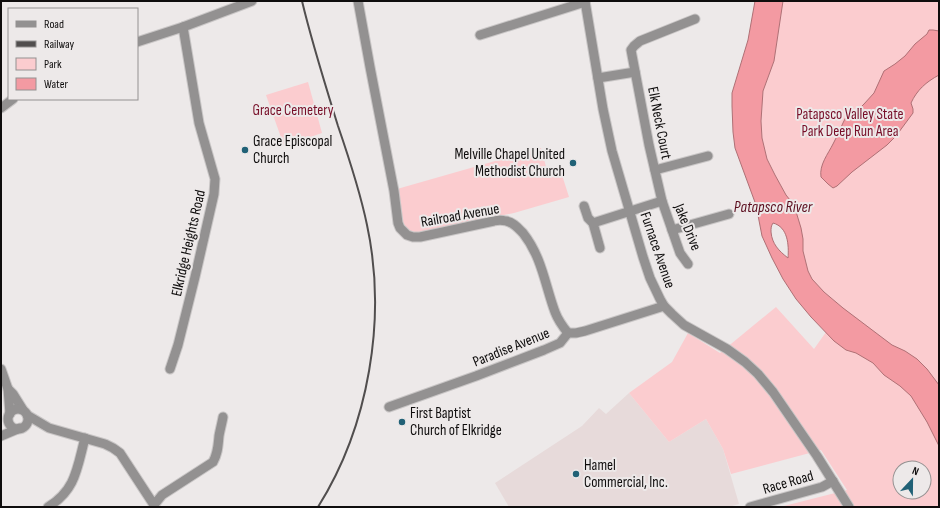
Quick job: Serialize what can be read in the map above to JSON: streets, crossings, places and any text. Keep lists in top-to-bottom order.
{
  "streets": {
    "street": [
      "Elk Neck Court",
      "Railroad Avenue",
      "Jake Drive",
      "Elkridge Heights Road",
      "Furnace Avenue",
      "Paradise Avenue",
      "Race Road"
    ]
  },
  "crossings": [
    ["Elk Neck Court", "Jake Drive"],
    ["Railroad Avenue", "Paradise Avenue"],
    ["Furnace Avenue", "Paradise Avenue"],
    ["Furnace Avenue", "Race Road"]
  ],
  "water": ["Patapsco River"],
  "parks": ["Grace Cemetery", "Patapsco Valley State Park Deep Run Area"],
  "places": [
    "Grace Episcopal Church",
    "Melville Chapel United Methodist Church",
    "First Baptist Church of Elkridge",
    "Hamel Commercial, Inc."
  ],
  "legend": [
    "Road",
    "Railway",
    "Park",
    "Water"
  ],
  "north": "top"
}
